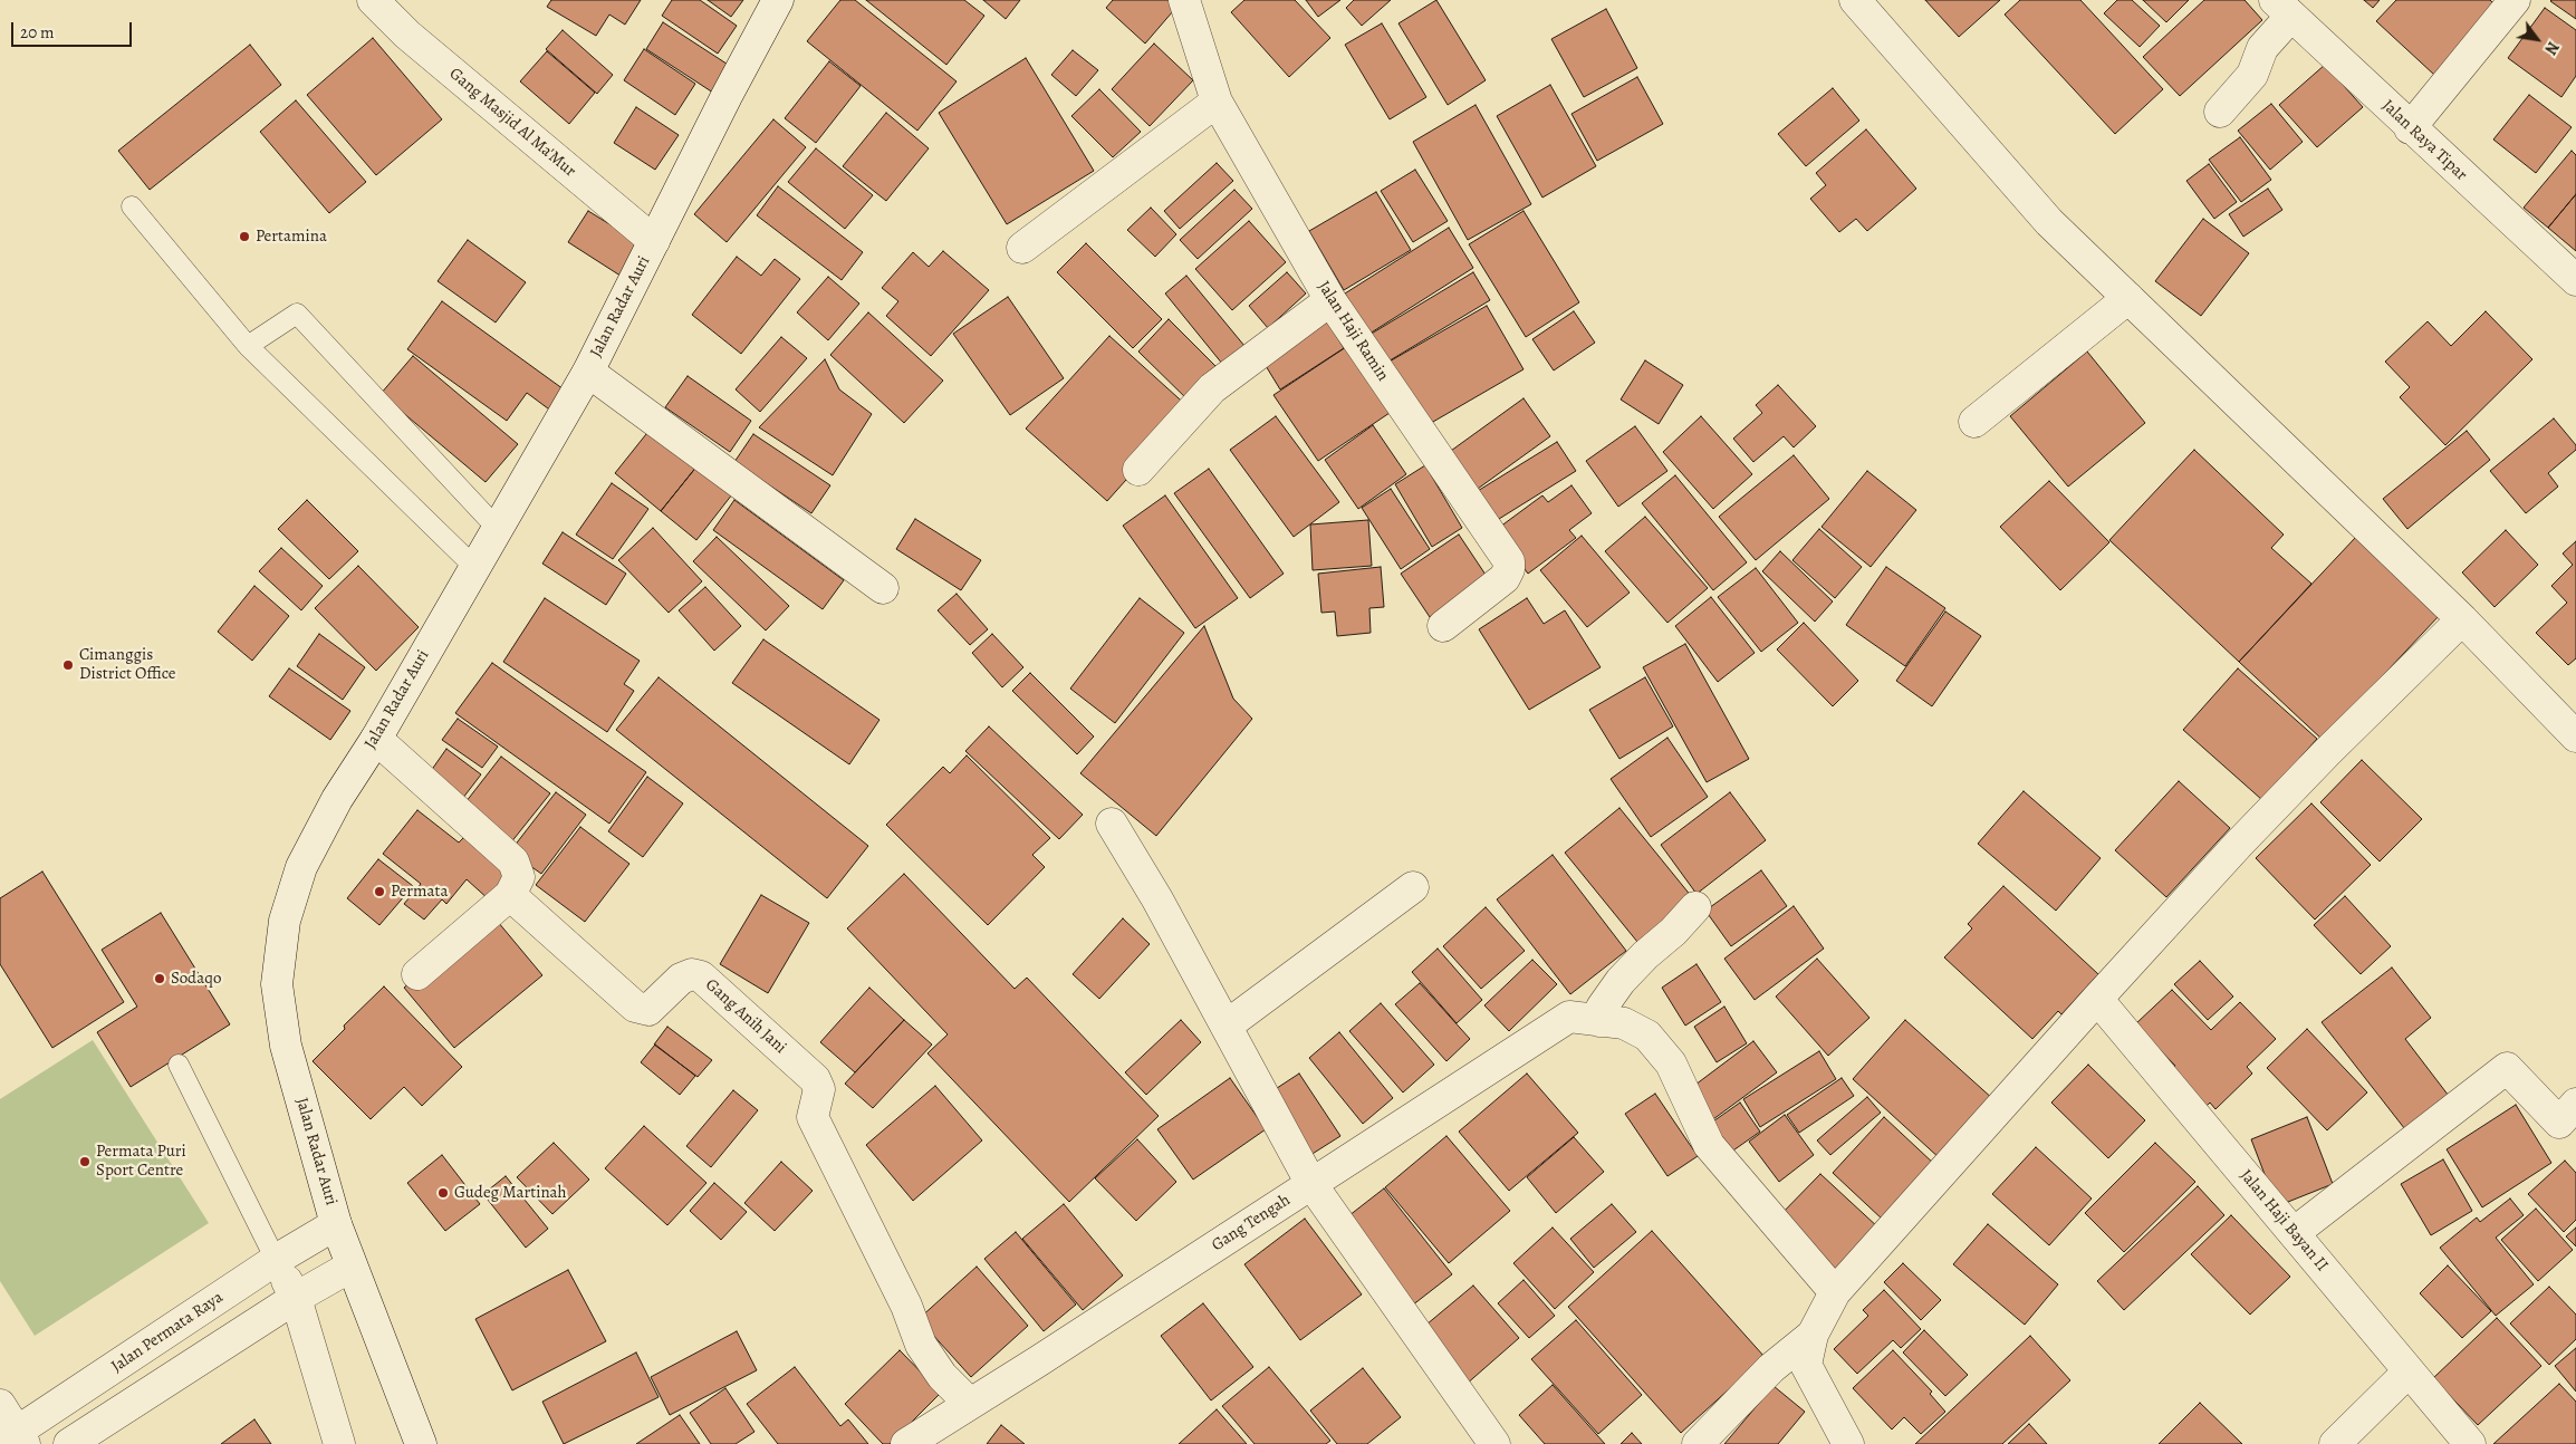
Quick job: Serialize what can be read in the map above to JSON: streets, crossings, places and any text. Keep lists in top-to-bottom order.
{
  "streets": {
    "street": [
      "Gang Masjid Al Ma'Mur",
      "Jalan Raya Tipar",
      "Jalan Radar Auri",
      "Jalan Haji Ramin",
      "Gang Anih Jani",
      "Jalan Haji Bayan II",
      "Gang Tengah",
      "Jalan Permata Raya"
    ]
  },
  "crossings": [
    ["Gang Masjid Al Ma'Mur", "Jalan Radar Auri"],
    ["Jalan Radar Auri", "Jalan Permata Raya"],
    ["Gang Anih Jani", "Gang Tengah"]
  ],
  "places": [
    "Pertamina",
    "Cimanggis District Office",
    "Permata",
    "Sodaqo",
    "Permata Puri Sport Centre",
    "Gudeg Martinah"
  ],
  "scale_bar": "20 m",
  "north": "bottom right"
}
